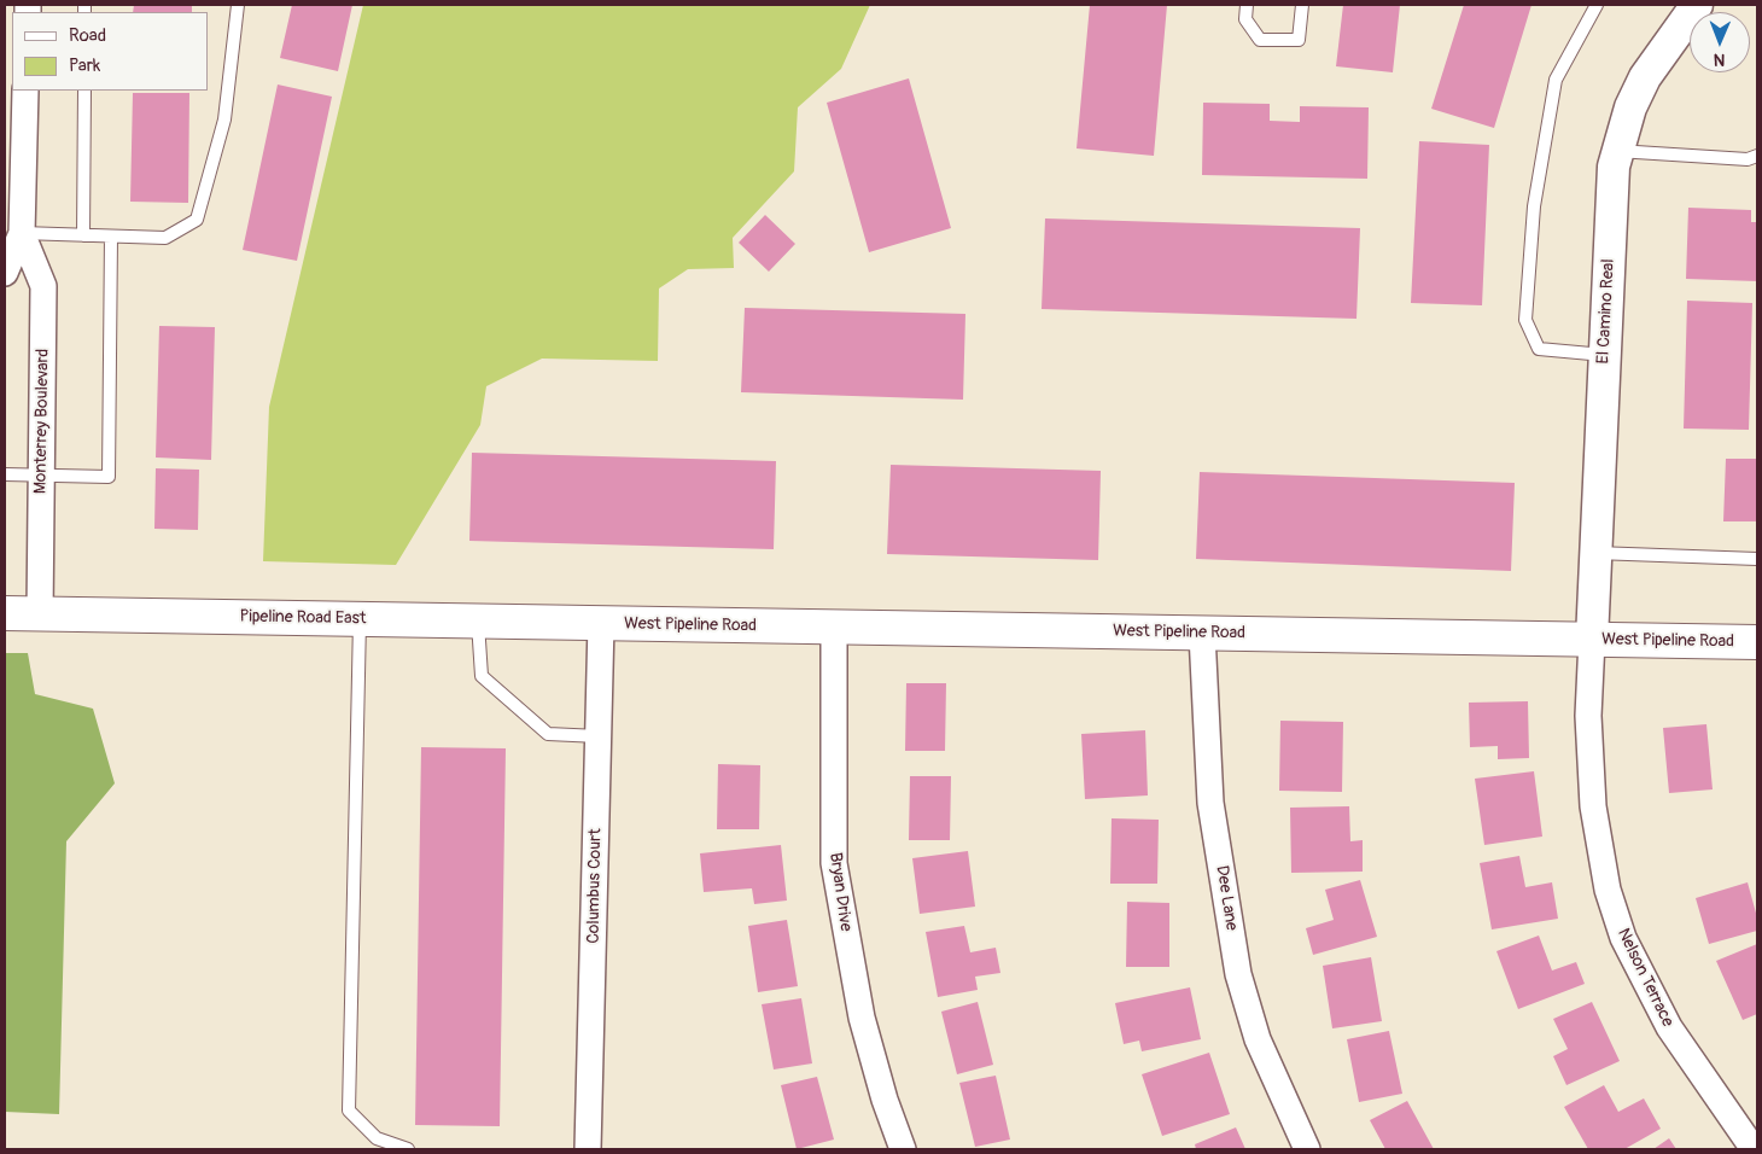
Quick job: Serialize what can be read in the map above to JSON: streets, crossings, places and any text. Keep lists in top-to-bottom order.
{
  "streets": {
    "main road": ["Pipeline Road East", "West Pipeline Road"],
    "street": [
      "El Camino Real",
      "Monterrey Boulevard",
      "Columbus Court",
      "Bryan Drive",
      "Dee Lane",
      "Nelson Terrace"
    ]
  },
  "crossings": [
    ["El Camino Real", "West Pipeline Road"],
    ["El Camino Real", "Nelson Terrace"],
    ["Monterrey Boulevard", "Pipeline Road East"],
    ["Pipeline Road East", "West Pipeline Road"],
    ["Pipeline Road East", "Columbus Court"],
    ["West Pipeline Road", "Columbus Court"],
    ["West Pipeline Road", "Bryan Drive"],
    ["West Pipeline Road", "Dee Lane"],
    ["West Pipeline Road", "Nelson Terrace"]
  ],
  "legend": ["Road", "Park"],
  "north": "bottom"
}
